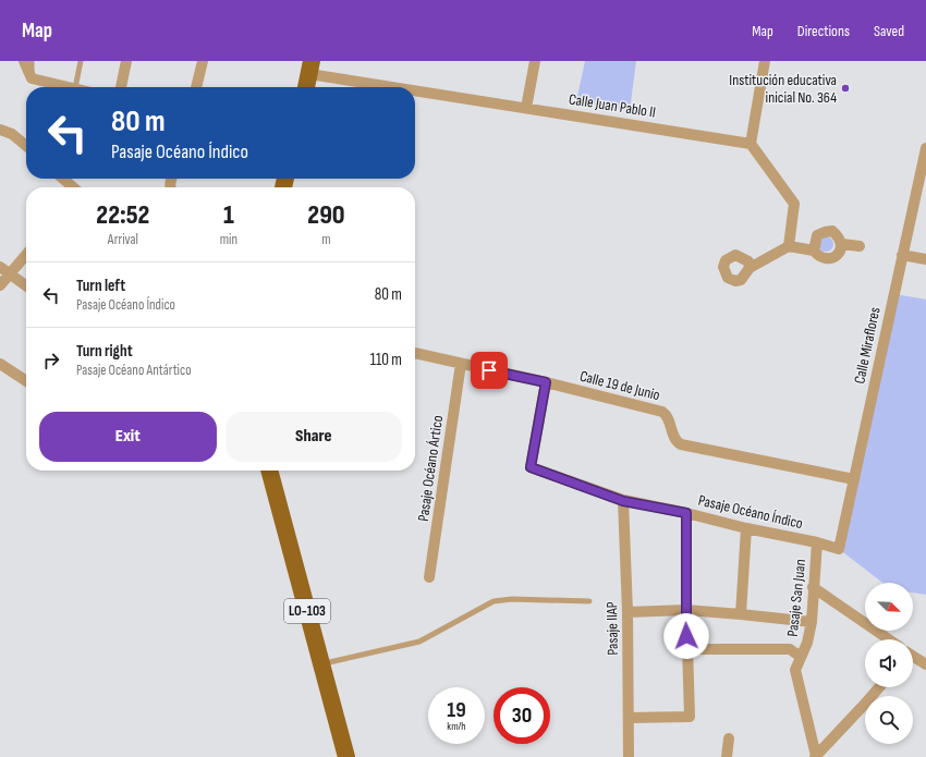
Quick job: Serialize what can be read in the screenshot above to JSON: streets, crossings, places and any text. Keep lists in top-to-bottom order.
{
  "streets": {
    "main road": ["LO-103"],
    "street": [
      "Calle Juan Pablo II",
      "Calle Miraflores",
      "Calle 19 de Junio",
      "Pasaje Océano Ártico",
      "Pasaje Océano Índico",
      "Pasaje San Juan",
      "Pasaje IIAP"
    ]
  },
  "crossings": [
    ["Calle Miraflores", "Calle 19 de Junio"],
    ["Calle Miraflores", "Pasaje Océano Índico"],
    ["Calle 19 de Junio", "Pasaje Océano Ártico"],
    ["Calle 19 de Junio", "Pasaje Océano Índico"],
    ["Pasaje Océano Índico", "Pasaje San Juan"],
    ["Pasaje Océano Índico", "Pasaje IIAP"]
  ],
  "places": ["Institución educativa inicial No. 364"],
  "north": "bottom right",
  "page": {
    "header": "Map",
    "nav": ["Map", "Directions", "Saved"],
    "turn": ["80 m", "Pasaje Océano Índico"],
    "eta": [
      "22:52",
      "Arrival",
      "1",
      "min",
      "290",
      "m"
    ],
    "list": [
      {
        "name": "Turn left",
        "note": "Pasaje Océano Índico",
        "value": "80 m"
      },
      {
        "name": "Turn right",
        "note": "Pasaje Océano Antártico",
        "value": "110 m"
      }
    ],
    "buttons": ["Exit", "Share"],
    "speed": "19 km/h",
    "limit": "30"
  }
}
